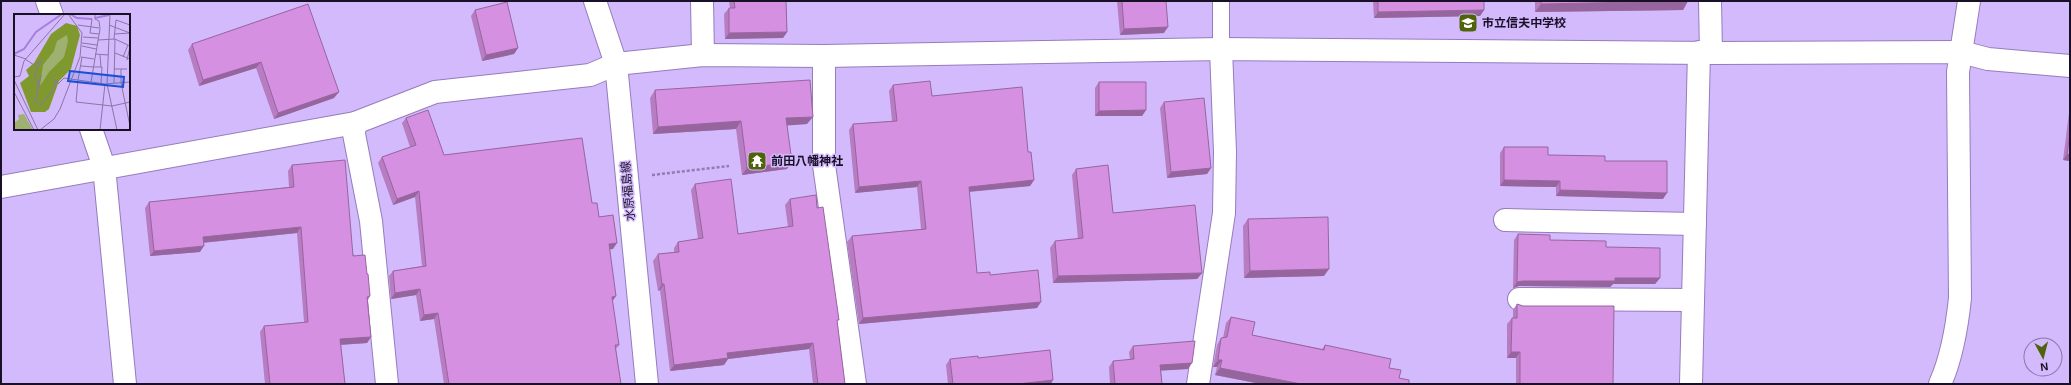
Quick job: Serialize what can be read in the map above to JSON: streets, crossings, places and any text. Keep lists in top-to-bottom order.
{
  "streets": {
    "street": ["水原福島線"]
  },
  "places": {
    "school or university": ["市立信夫中学校"],
    "temple": ["前田八幡神社"]
  },
  "north": "bottom"
}
